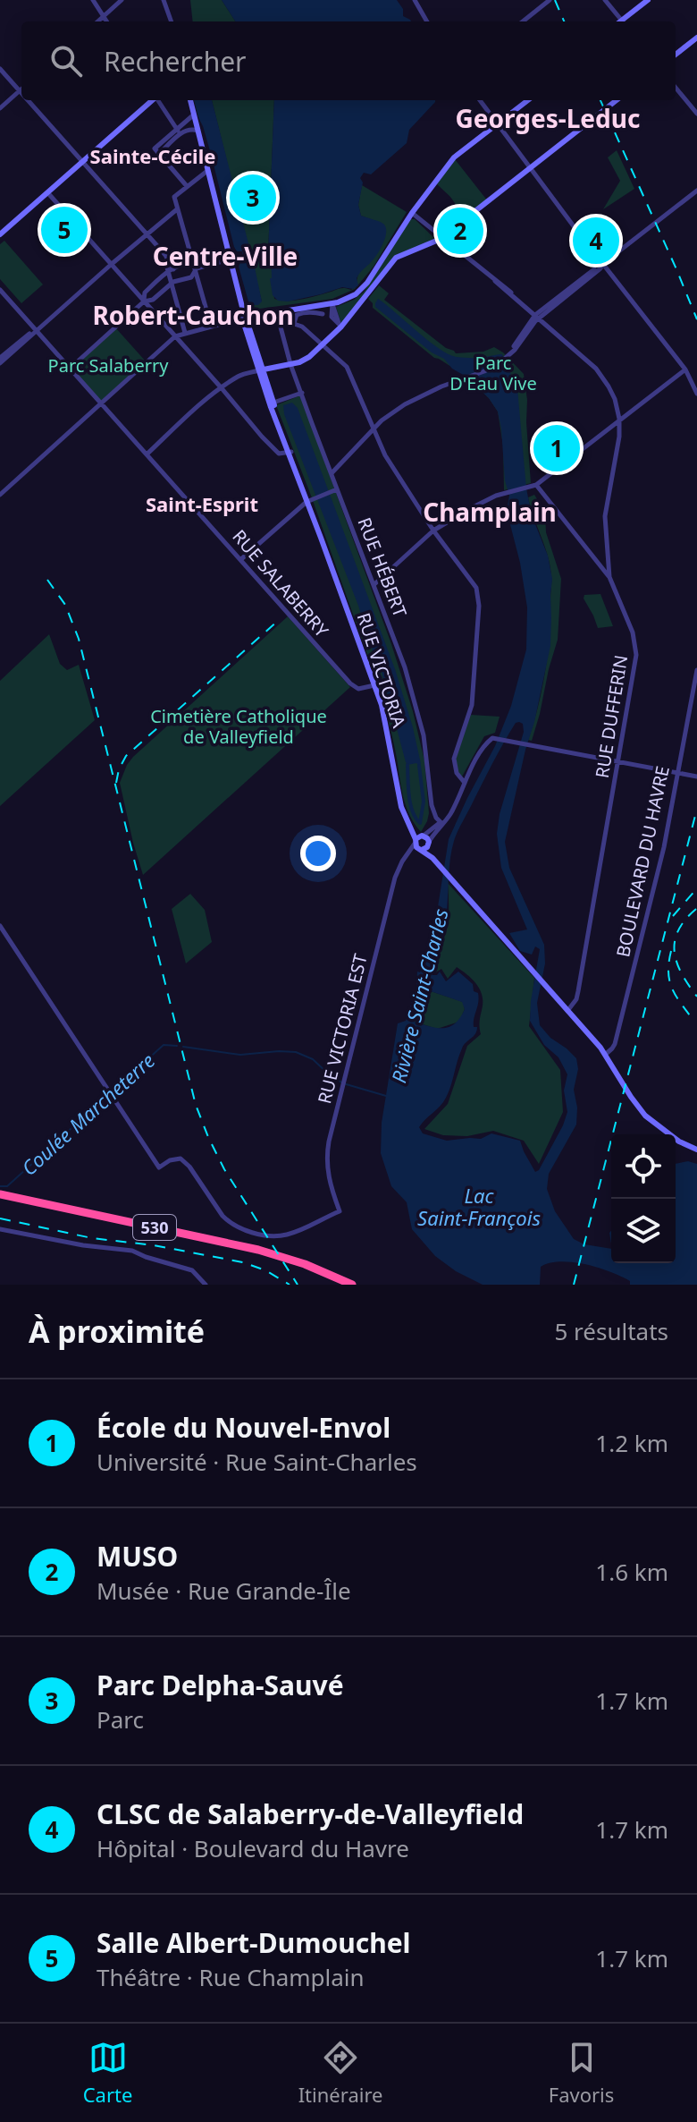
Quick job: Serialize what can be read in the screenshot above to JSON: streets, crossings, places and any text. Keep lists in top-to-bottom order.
{
  "streets": {
    "highway": ["530"],
    "main road": ["RUE VICTORIA"],
    "street": [
      "RUE HÉBERT",
      "RUE SALABERRY",
      "RUE DUFFERIN",
      "BOULEVARD DU HAVRE",
      "RUE VICTORIA EST"
    ]
  },
  "crossings": [
    ["RUE HÉBERT", "RUE VICTORIA EST"],
    ["RUE SALABERRY", "RUE VICTORIA"],
    ["RUE VICTORIA", "RUE VICTORIA EST"],
    ["RUE DUFFERIN", "RUE VICTORIA EST"]
  ],
  "districts": [
    "Georges-Leduc",
    "Sainte-Cécile",
    "Centre-Ville",
    "Robert-Cauchon",
    "Saint-Esprit",
    "Champlain"
  ],
  "water": ["Rivière Saint-Charles", "Coulée Marcheterre", "Lac Saint-François"],
  "parks": ["Parc D'Eau Vive", "Parc Salaberry", "Cimetière Catholique de Valleyfield"],
  "page": {
    "search": "Rechercher",
    "pins": [
      "3",
      "5",
      "2",
      "4",
      "1"
    ],
    "heading": ["À proximité", "5 résultats"],
    "list": [
      {
        "mark": "1",
        "name": "École du Nouvel-Envol",
        "note": "Université · Rue Saint-Charles",
        "value": "1.2 km"
      },
      {
        "mark": "2",
        "name": "MUSO",
        "note": "Musée · Rue Grande-Île",
        "value": "1.6 km"
      },
      {
        "mark": "3",
        "name": "Parc Delpha-Sauvé",
        "note": "Parc",
        "value": "1.7 km"
      },
      {
        "mark": "4",
        "name": "CLSC de Salaberry-de-Valleyfield",
        "note": "Hôpital · Boulevard du Havre",
        "value": "1.7 km"
      },
      {
        "mark": "5",
        "name": "Salle Albert-Dumouchel",
        "note": "Théâtre · Rue Champlain",
        "value": "1.7 km"
      }
    ],
    "nav": ["Carte", "Itinéraire", "Favoris"]
  }
}
